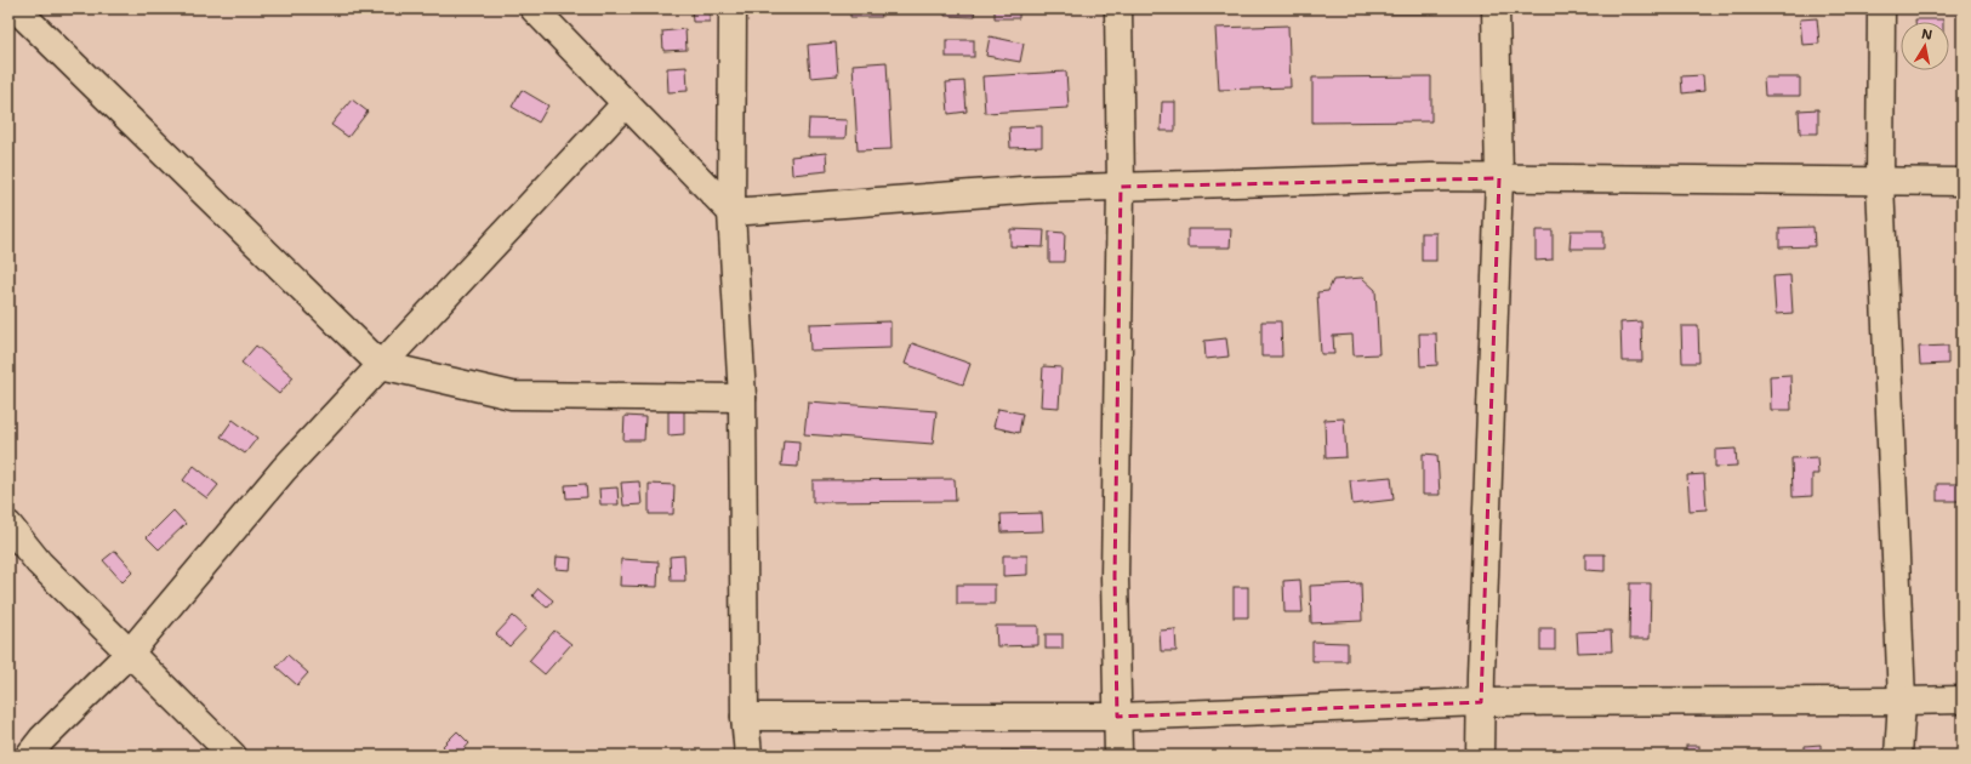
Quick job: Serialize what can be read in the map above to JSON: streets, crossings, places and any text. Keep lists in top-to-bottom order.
{
  "north": "top"
}
